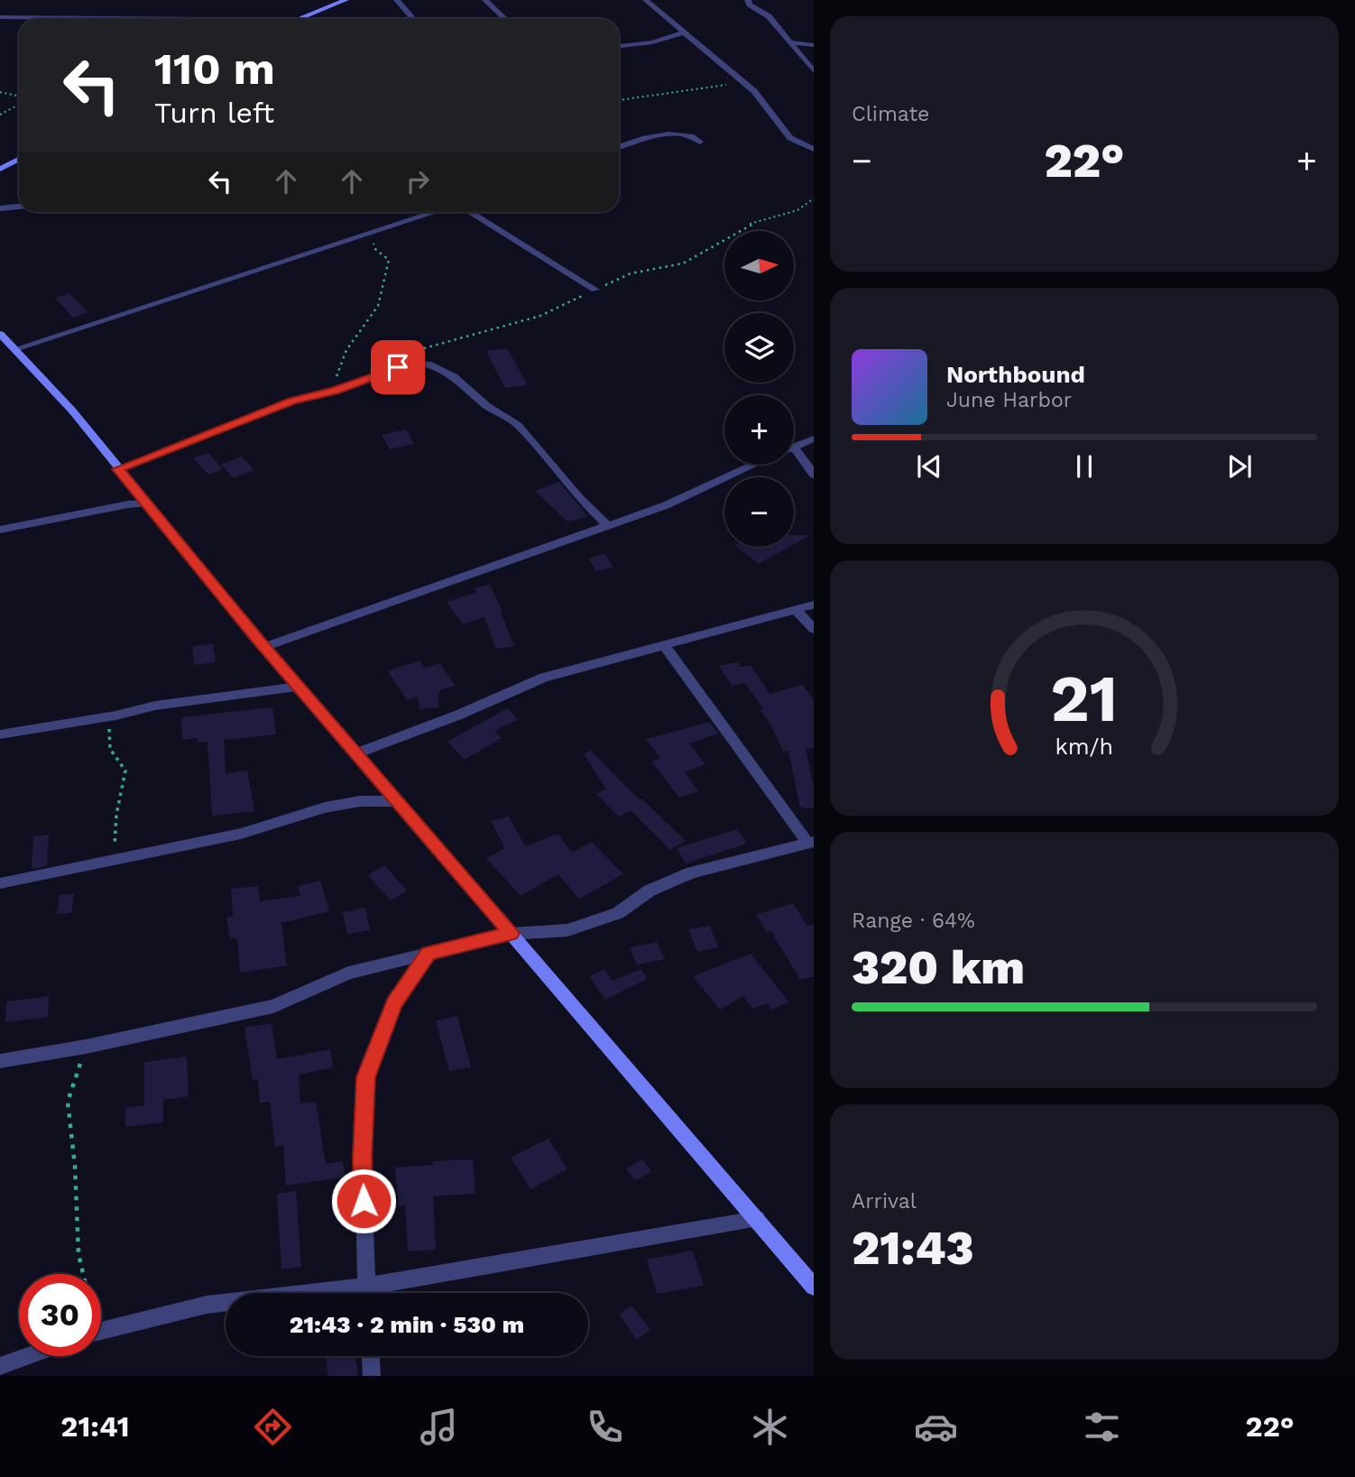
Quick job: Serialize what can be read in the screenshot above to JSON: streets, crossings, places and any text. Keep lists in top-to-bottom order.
{
  "north": "right",
  "page": {
    "tile": [
      "Climate",
      ["Range · 64%", "320 km"],
      ["Arrival", "21:43"]
    ],
    "turn": ["110 m", "Turn left"],
    "heat": ["−", "22°", "+"],
    "map_buttons": ["+", "−"],
    "song": ["Northbound", "June Harbor"],
    "limit": "30",
    "trip": "21:43 · 2 min · 530 m",
    "tabs": ["21:41", "22°"],
    "gauge": ["21", "km/h"]
  }
}
